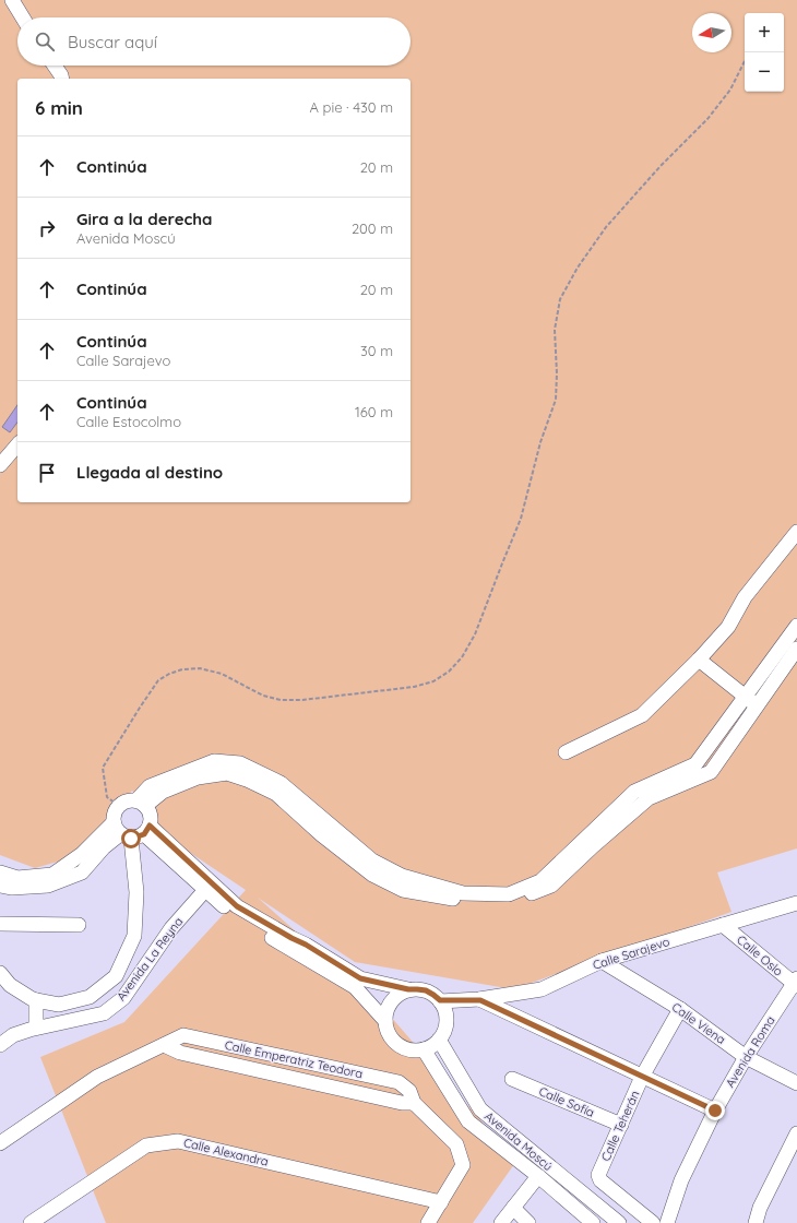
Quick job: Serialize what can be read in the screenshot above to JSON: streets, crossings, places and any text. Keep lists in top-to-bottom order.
{
  "streets": {
    "street": [
      "Calle Sarajevo",
      "Calle Oslo",
      "Avenida La Reyna",
      "Calle Viena",
      "Avenida Roma",
      "Calle Emperatriz Teodora",
      "Calle Sofía",
      "Calle Teherán",
      "Avenida Moscú",
      "Calle Alexandra"
    ]
  },
  "crossings": [
    ["Calle Sarajevo", "Calle Oslo"],
    ["Calle Sarajevo", "Calle Viena"],
    ["Calle Sarajevo", "Avenida Moscú"],
    ["Calle Oslo", "Avenida Roma"],
    ["Calle Viena", "Avenida Roma"],
    ["Calle Viena", "Calle Teherán"],
    ["Calle Emperatriz Teodora", "Calle Alexandra"],
    ["Calle Sofía", "Calle Teherán"]
  ],
  "north": "left",
  "page": {
    "map_buttons": ["+", "−"],
    "search": "Buscar aquí",
    "heading": ["6 min", "A pie · 430 m"],
    "list": [
      ["Continúa", "20 m"],
      ["Gira a la derecha", "Avenida Moscú", "200 m"],
      ["Continúa", "20 m"],
      ["Continúa", "Calle Sarajevo", "30 m"],
      ["Continúa", "Calle Estocolmo", "160 m"],
      "Llegada al destino"
    ]
  }
}
